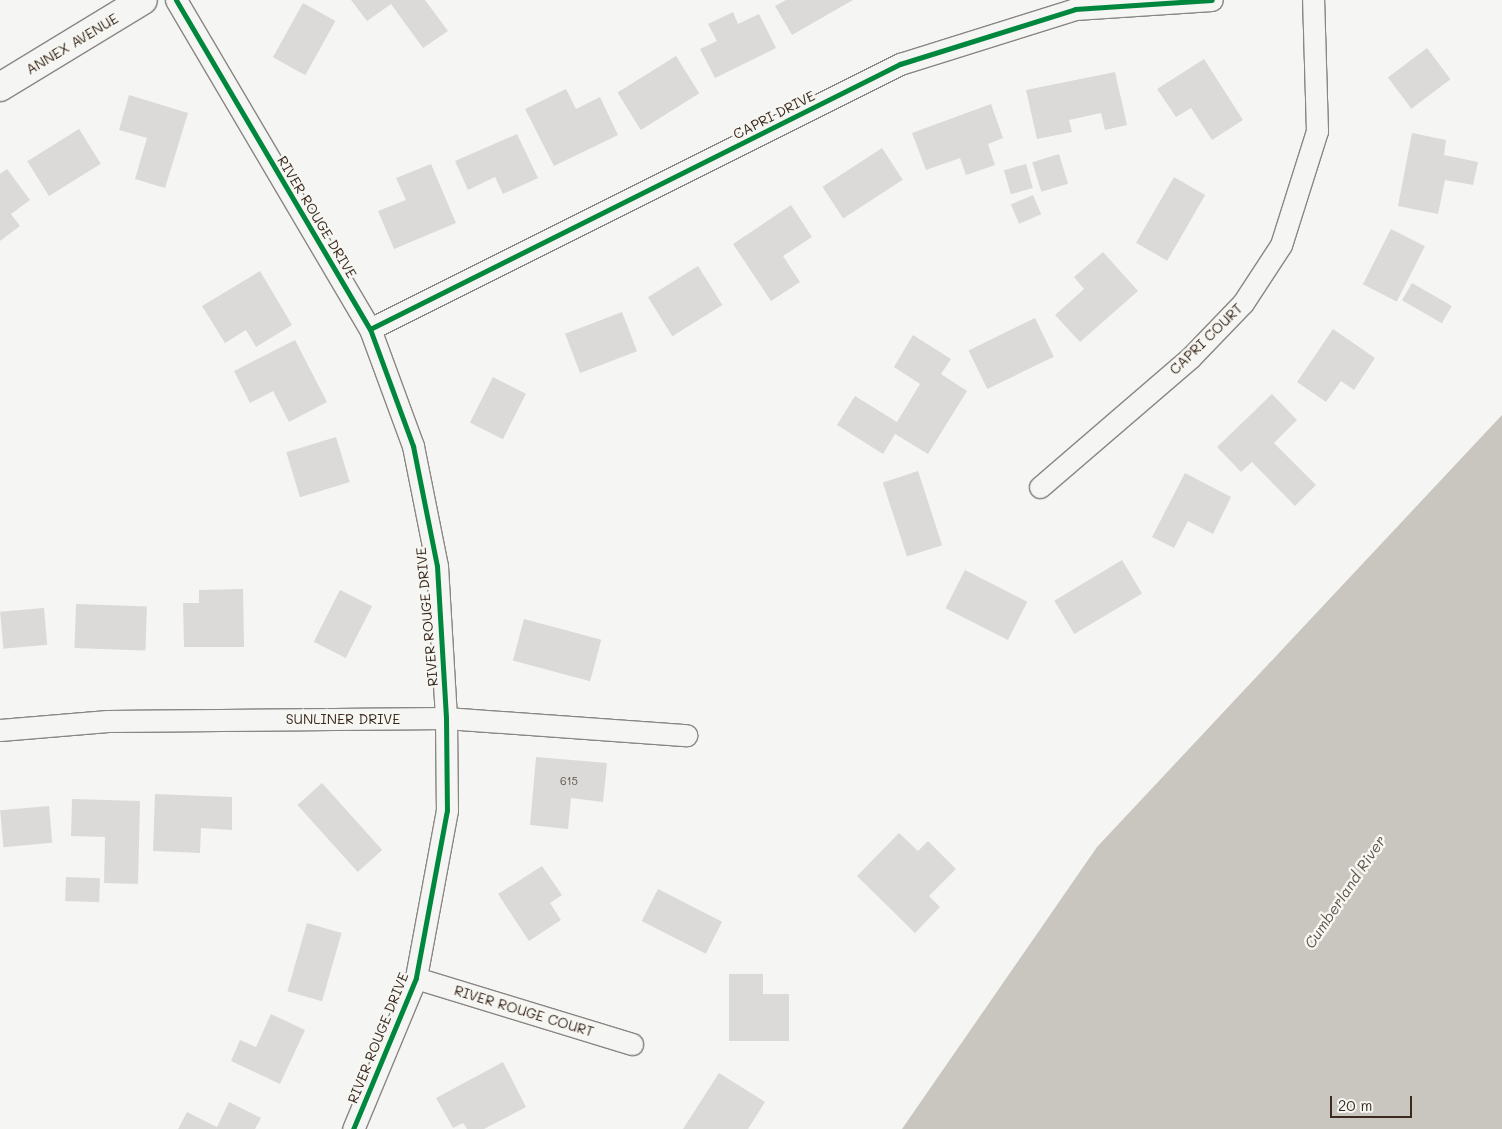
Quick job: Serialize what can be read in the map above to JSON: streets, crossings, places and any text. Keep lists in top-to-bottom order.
{
  "streets": {
    "street": [
      "ANNEX AVENUE",
      "CAPRI DRIVE",
      "RIVER ROUGE DRIVE",
      "CAPRI COURT",
      "SUNLINER DRIVE",
      "RIVER ROUGE COURT"
    ]
  },
  "crossings": [
    ["CAPRI DRIVE", "RIVER ROUGE DRIVE"],
    ["RIVER ROUGE DRIVE", "SUNLINER DRIVE"],
    ["RIVER ROUGE DRIVE", "RIVER ROUGE COURT"]
  ],
  "water": ["Cumberland River"],
  "house_numbers": ["615"],
  "scale_bar": "20 m"
}
